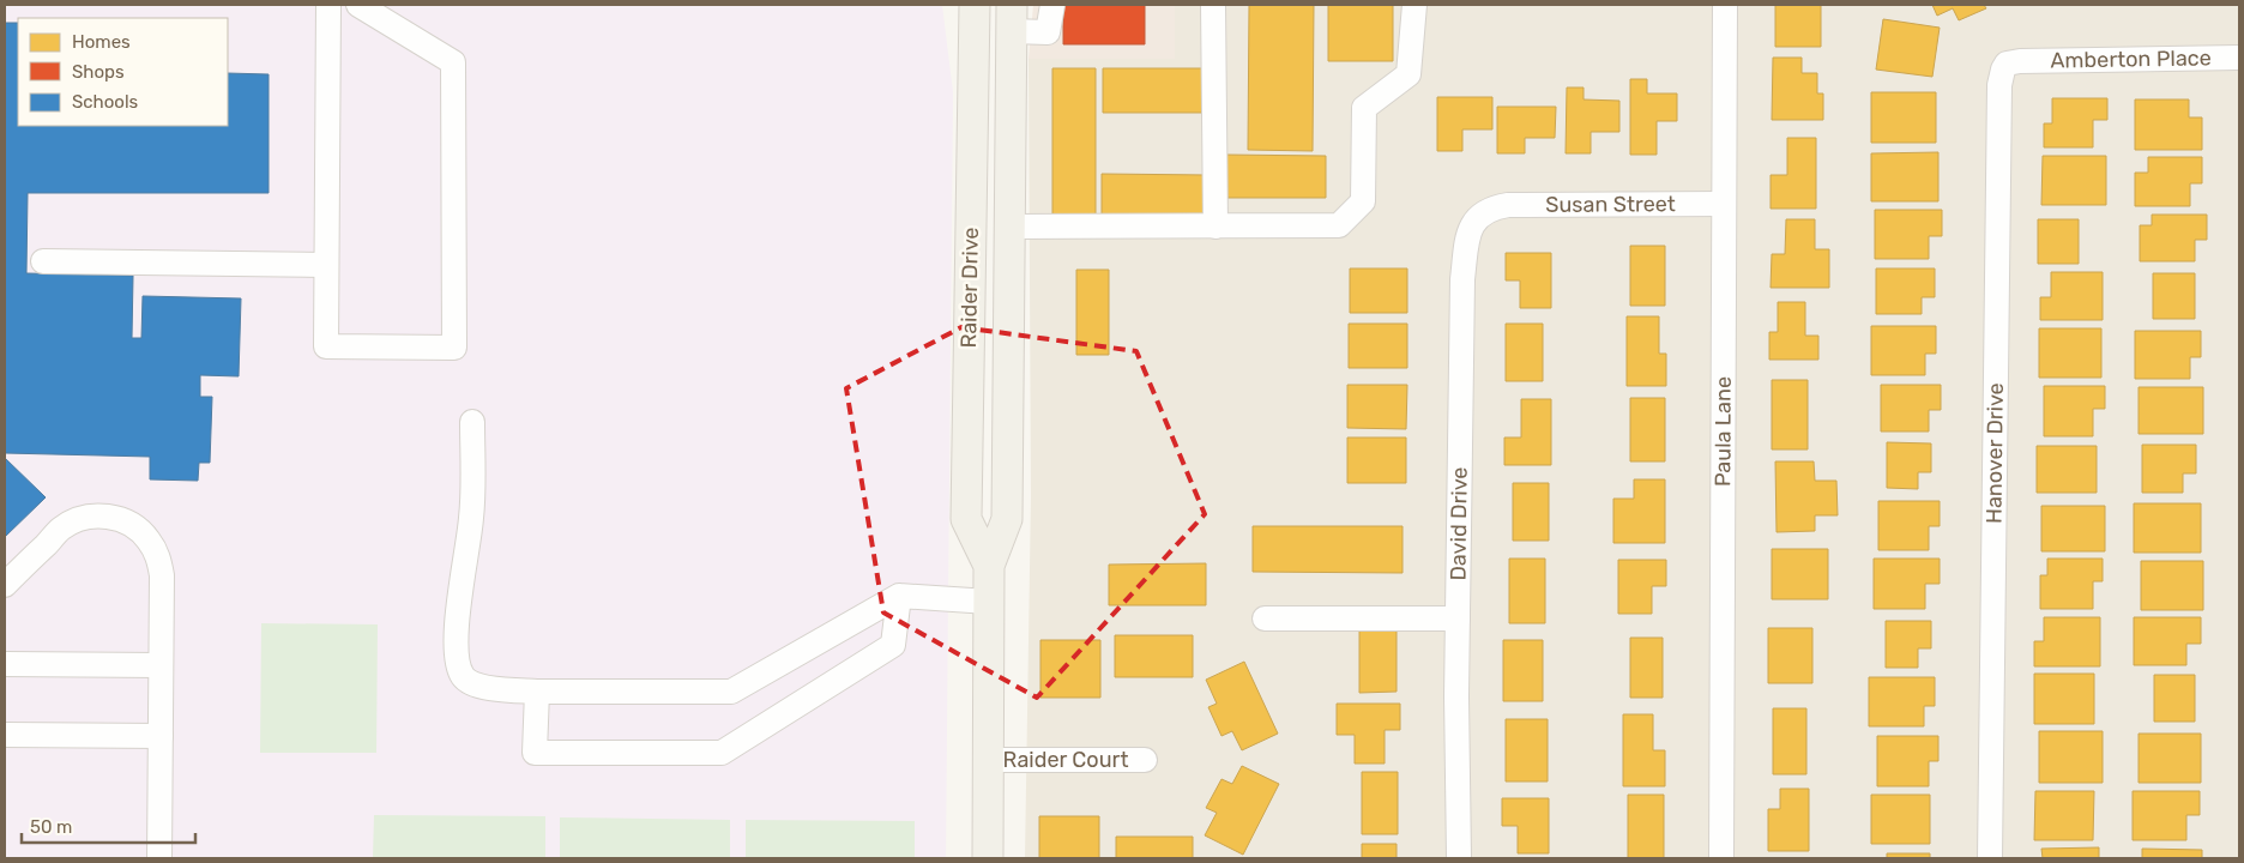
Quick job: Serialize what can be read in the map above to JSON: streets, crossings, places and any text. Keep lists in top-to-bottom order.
{
  "streets": {
    "main road": ["Raider Drive"],
    "street": [
      "Amberton Place",
      "Susan Street",
      "Paula Lane",
      "Hanover Drive",
      "David Drive",
      "Raider Court"
    ]
  },
  "crossings": [
    ["Amberton Place", "Hanover Drive"],
    ["Susan Street", "Paula Lane"],
    ["Susan Street", "David Drive"],
    ["Raider Drive", "Raider Court"]
  ],
  "legend": ["Homes", "Shops", "Schools"],
  "scale_bar": "50 m"
}
